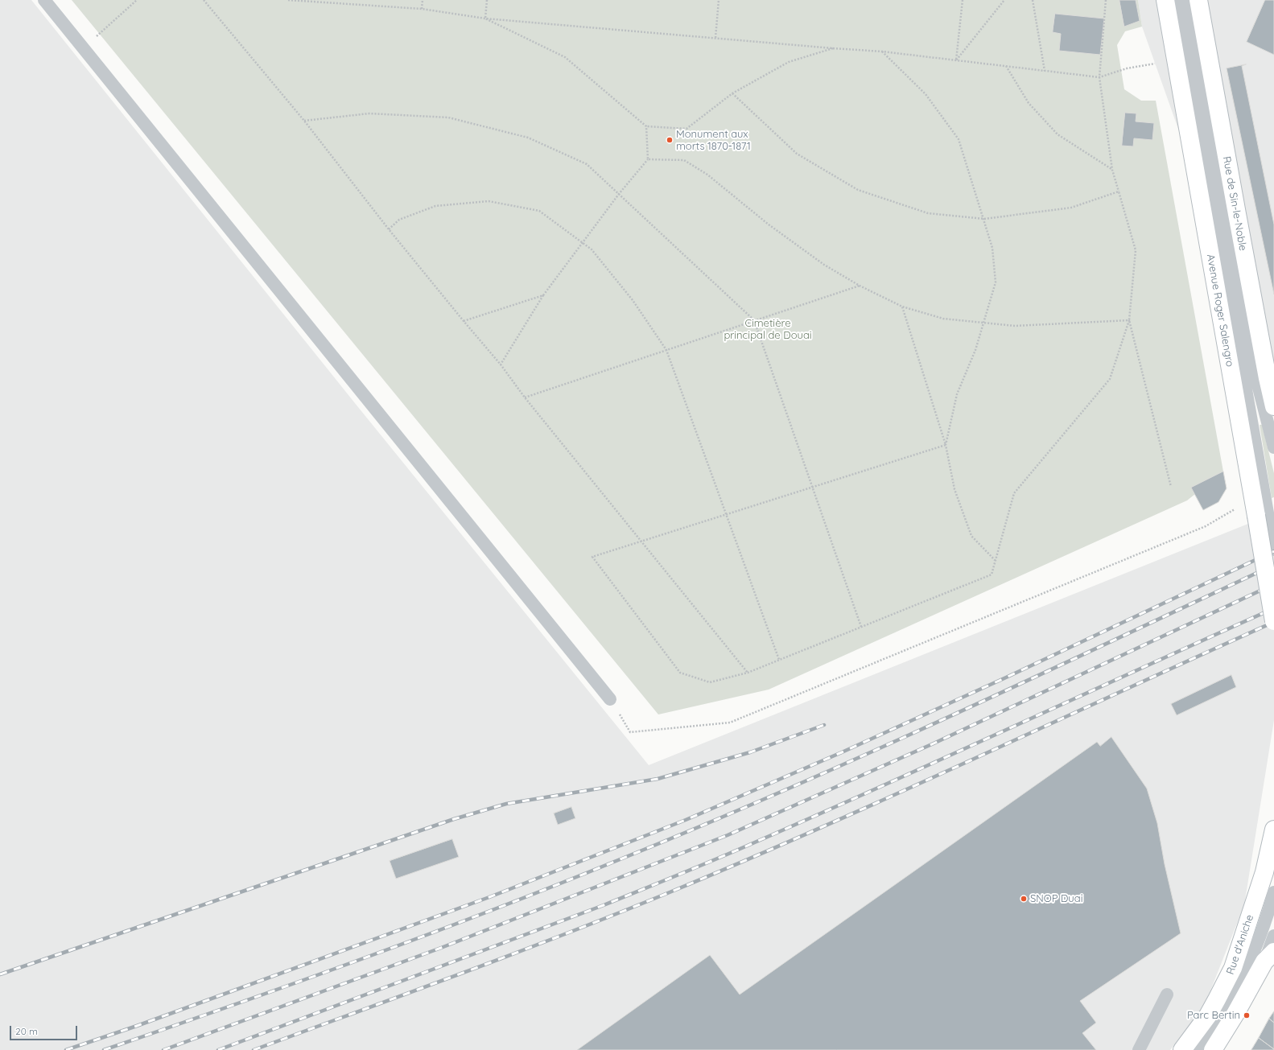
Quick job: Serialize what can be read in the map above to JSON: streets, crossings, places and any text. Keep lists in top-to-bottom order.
{
  "streets": {
    "main road": ["Rue de Sin-le-Noble", "Avenue Roger Salengro", "Rue d'Aniche"]
  },
  "parks": ["Cimetière principal de Douai"],
  "places": ["Monument aux morts 1870-1871", "SNOP Duai", "Parc Bertin"],
  "scale_bar": "20 m"
}
